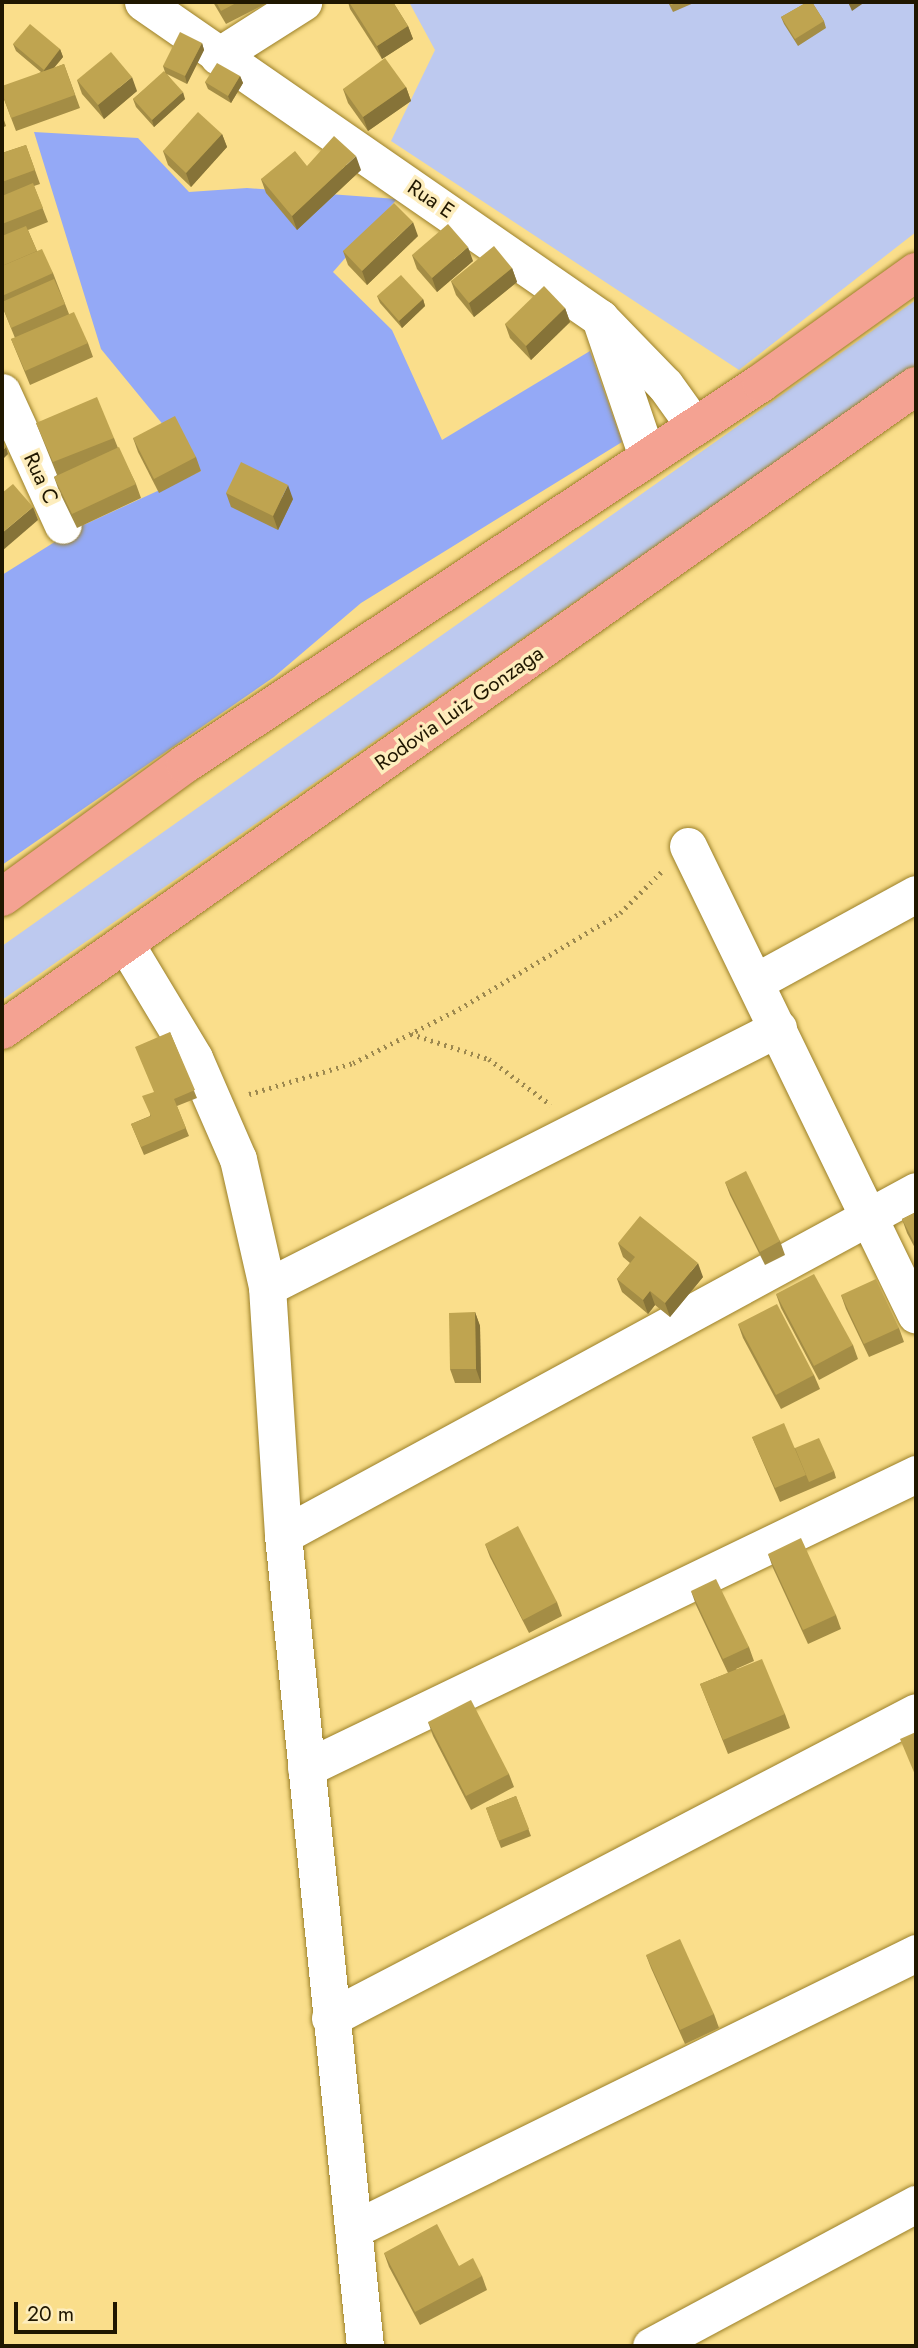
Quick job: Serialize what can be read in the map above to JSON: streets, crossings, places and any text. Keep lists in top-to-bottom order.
{
  "streets": {
    "highway": ["Rodovia Luiz Gonzaga"],
    "street": ["Rua E", "Rua C"]
  },
  "scale_bar": "20 m"
}
